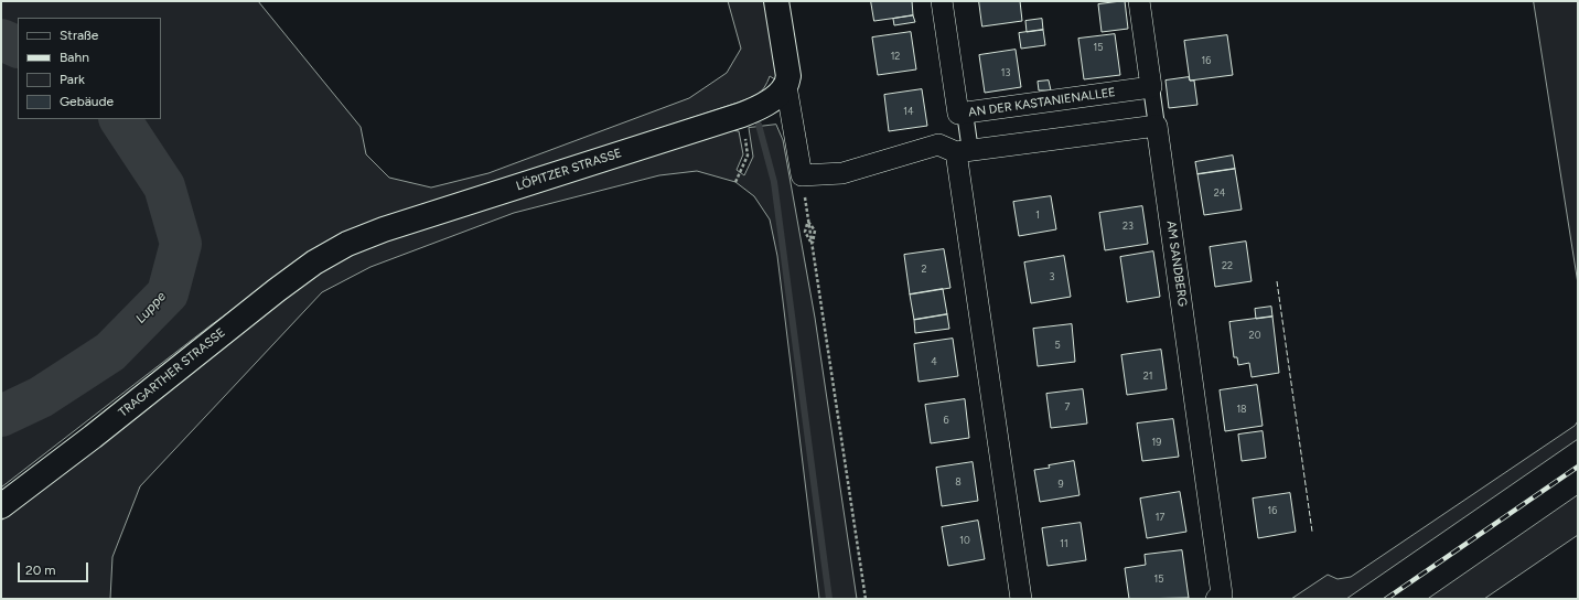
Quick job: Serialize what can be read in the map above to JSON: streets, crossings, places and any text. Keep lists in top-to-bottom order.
{
  "streets": {
    "street": [
      "AN DER KASTANIENALLEE",
      "LÖPITZER STRASSE",
      "AM SANDBERG",
      "TRAGARTHER STRASSE"
    ]
  },
  "crossings": [
    ["LÖPITZER STRASSE", "TRAGARTHER STRASSE"]
  ],
  "water": ["Luppe"],
  "house_numbers": [
    "15",
    "12",
    "16",
    "13",
    "14",
    "24",
    "1",
    "23",
    "22",
    "2",
    "3",
    "20",
    "5",
    "4",
    "21",
    "7",
    "18",
    "6",
    "19",
    "8",
    "9",
    "16",
    "17",
    "10",
    "11",
    "15"
  ],
  "legend": [
    "Straße",
    "Bahn",
    "Park",
    "Gebäude"
  ],
  "scale_bar": "20 m"
}
